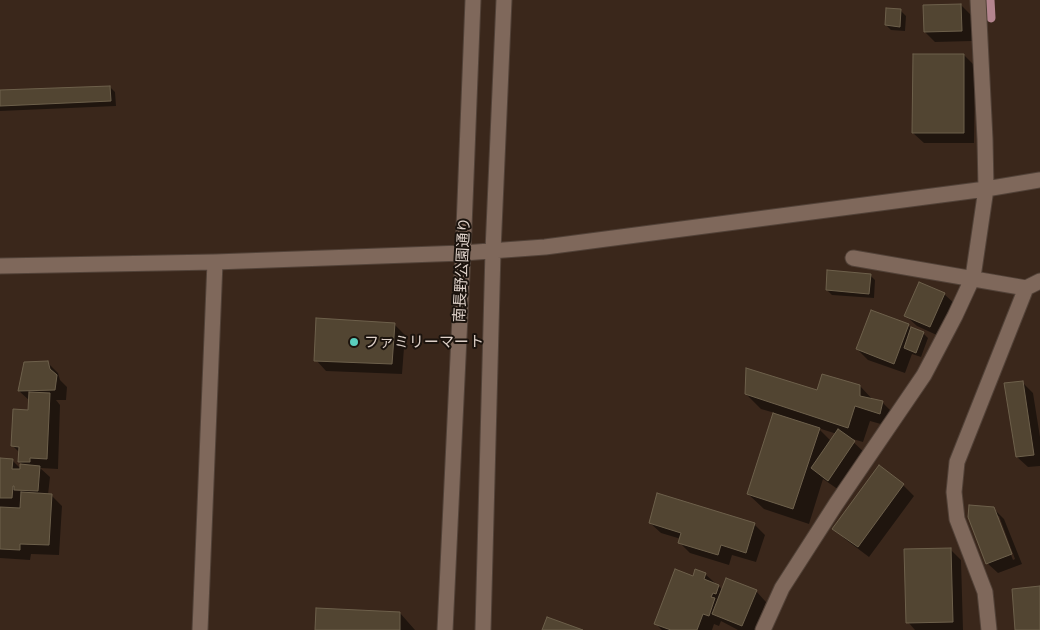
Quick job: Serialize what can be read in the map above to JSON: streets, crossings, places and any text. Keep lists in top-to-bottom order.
{
  "streets": {
    "street": ["南長野公園通り"]
  },
  "places": ["ファミリーマート"]
}
